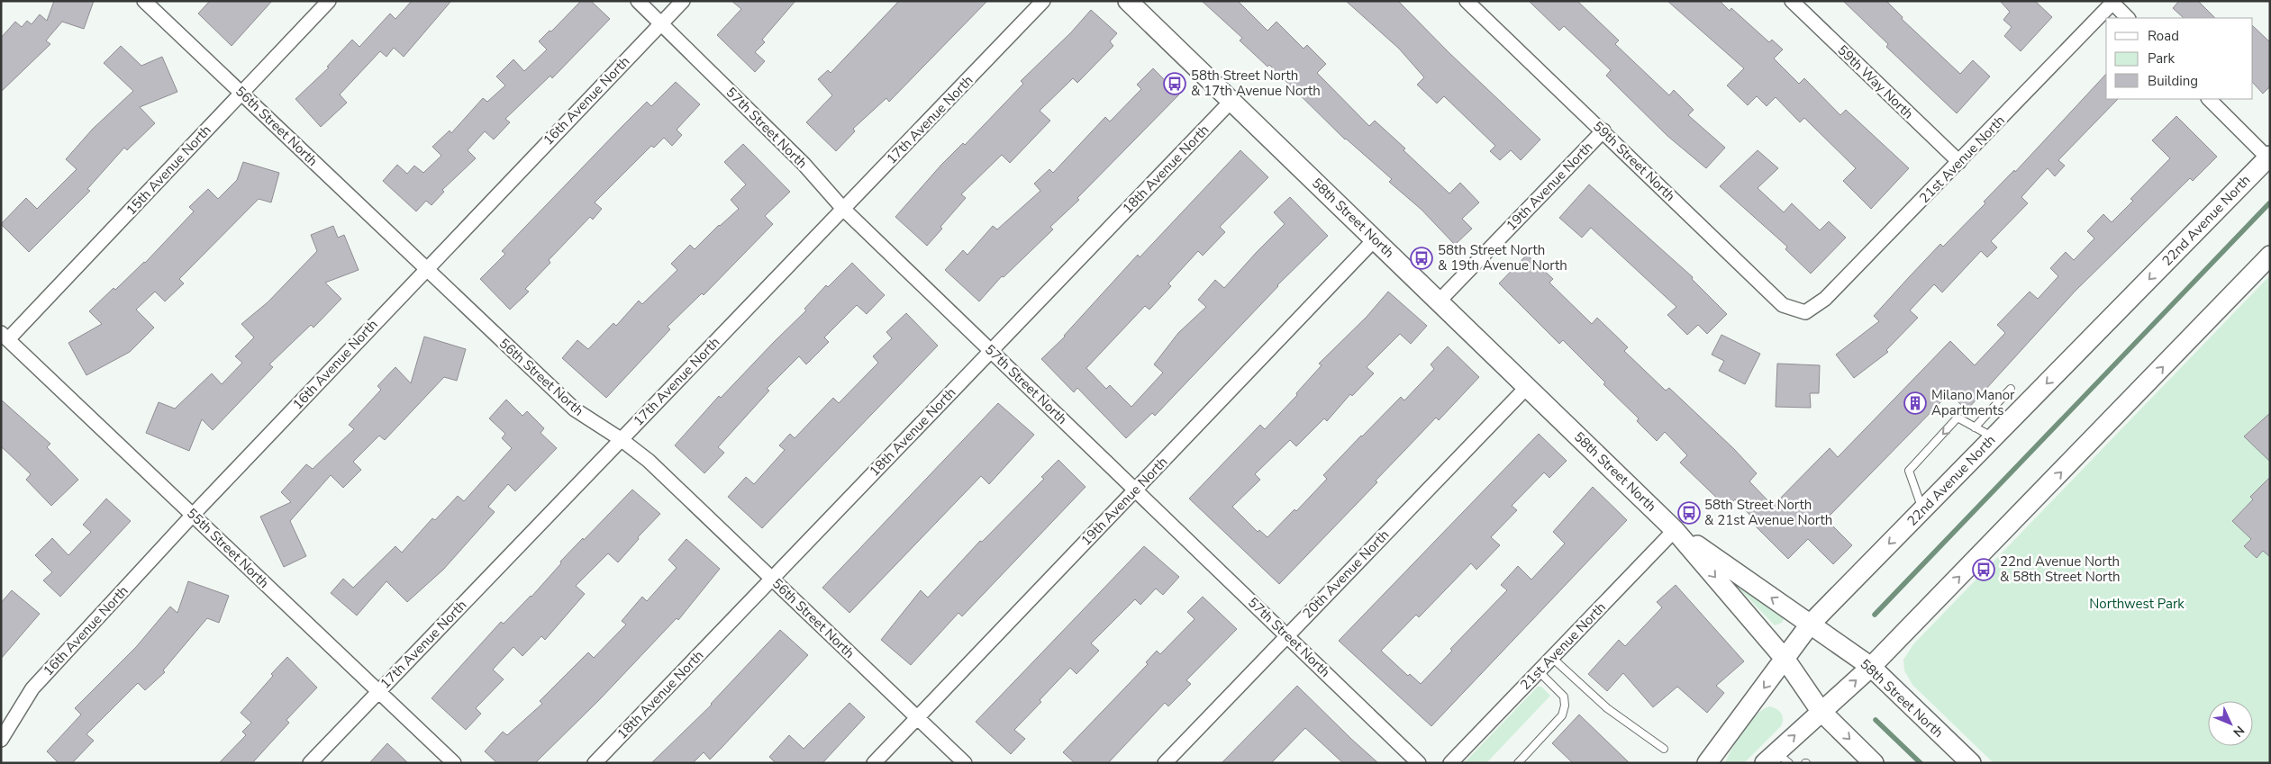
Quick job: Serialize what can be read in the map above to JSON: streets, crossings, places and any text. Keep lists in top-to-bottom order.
{
  "streets": {
    "main road": ["58th Street North", "22nd Avenue North"],
    "street": [
      "59th Way North",
      "16th Avenue North",
      "17th Avenue North",
      "56th Street North",
      "57th Street North",
      "21st Avenue North",
      "59th Street North",
      "18th Avenue North",
      "15th Avenue North",
      "19th Avenue North",
      "55th Street North",
      "20th Avenue North"
    ]
  },
  "crossings": [
    ["59th Way North", "21st Avenue North"],
    ["16th Avenue North", "56th Street North"],
    ["16th Avenue North", "57th Street North"],
    ["16th Avenue North", "55th Street North"],
    ["17th Avenue North", "56th Street North"],
    ["17th Avenue North", "57th Street North"],
    ["17th Avenue North", "55th Street North"],
    ["56th Street North", "18th Avenue North"],
    ["56th Street North", "15th Avenue North"],
    ["56th Street North", "19th Avenue North"],
    ["57th Street North", "18th Avenue North"],
    ["57th Street North", "19th Avenue North"],
    ["57th Street North", "20th Avenue North"],
    ["21st Avenue North", "59th Street North"],
    ["21st Avenue North", "58th Street North"],
    ["59th Street North", "19th Avenue North"],
    ["18th Avenue North", "58th Street North"],
    ["15th Avenue North", "55th Street North"],
    ["19th Avenue North", "58th Street North"],
    ["58th Street North", "22nd Avenue North"],
    ["58th Street North", "20th Avenue North"]
  ],
  "parks": ["Northwest Park"],
  "places": {
    "bus stop": [
      "58th Street North & 17th Avenue North",
      "58th Street North & 19th Avenue North",
      "58th Street North & 21st Avenue North",
      "22nd Avenue North & 58th Street North"
    ],
    "building": ["Milano Manor Apartments"]
  },
  "legend": ["Road", "Park", "Building"],
  "north": "bottom right"
}
